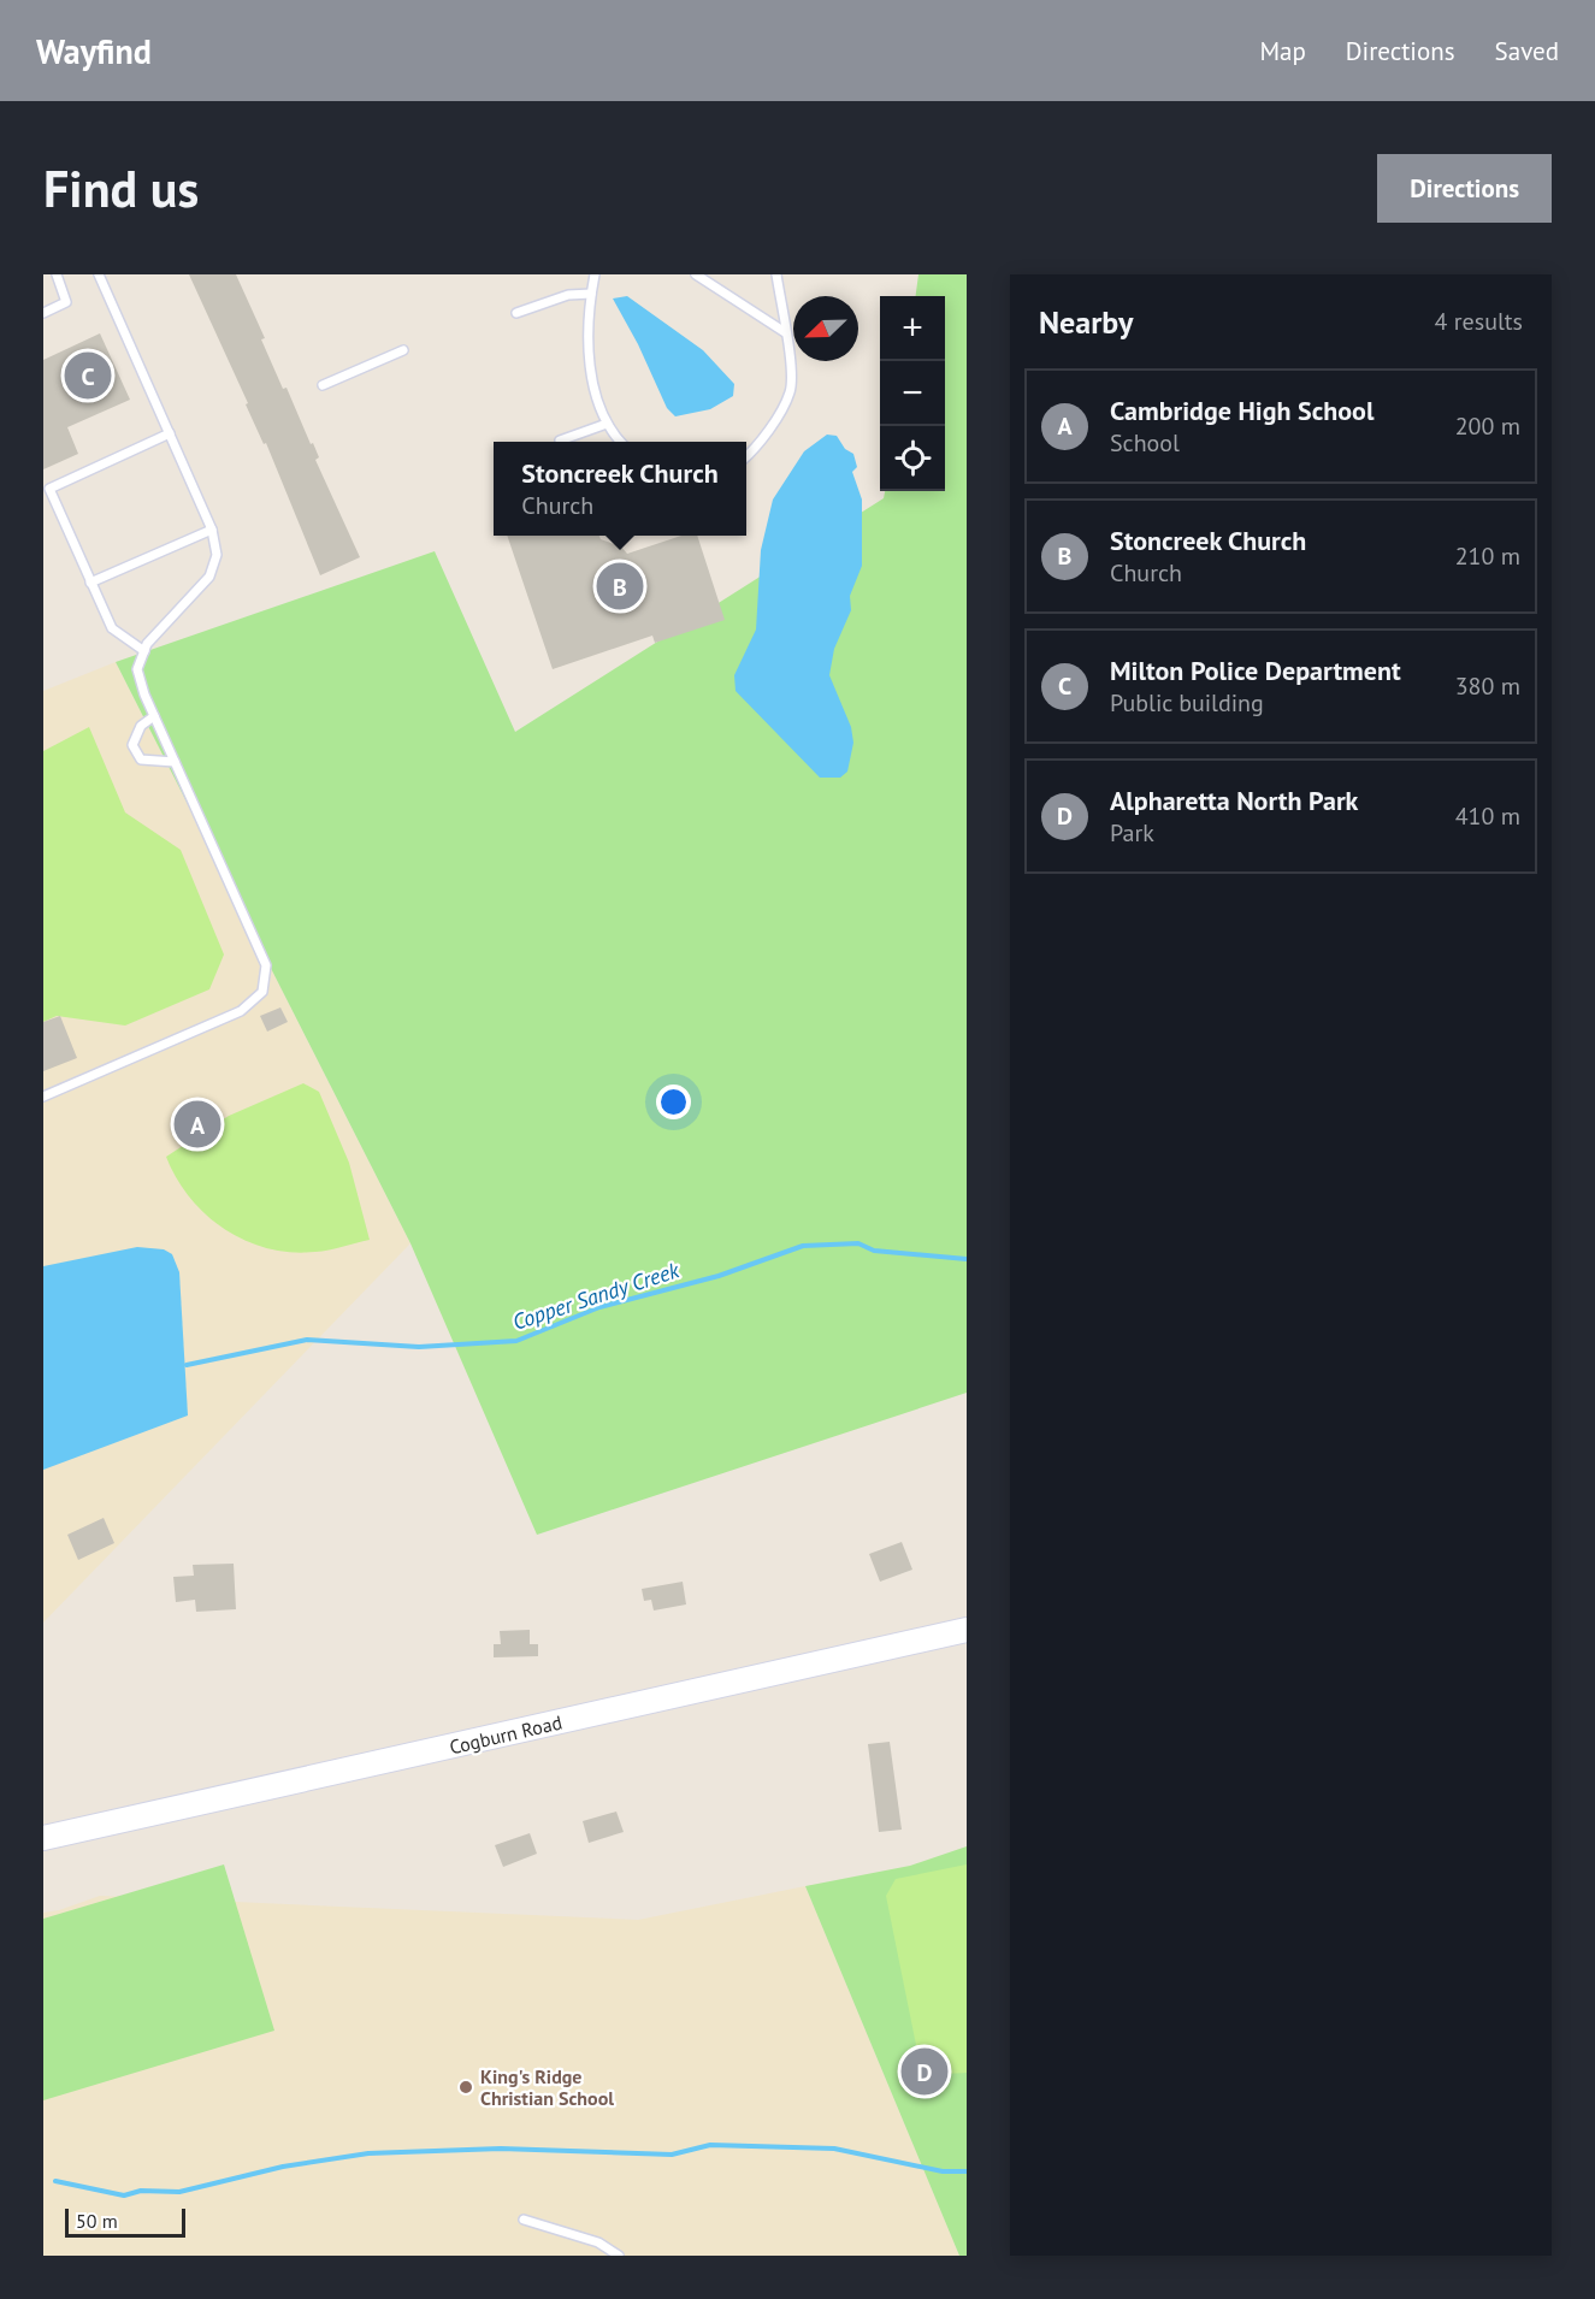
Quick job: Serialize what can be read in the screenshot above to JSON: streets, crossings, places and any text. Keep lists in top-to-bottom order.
{
  "streets": {
    "street": ["Cogburn Road"]
  },
  "water": ["Copper Sandy Creek"],
  "places": ["King's Ridge Christian School"],
  "scale_bar": "50 m",
  "north": "bottom left",
  "page": {
    "header": "Wayfind",
    "nav": ["Map", "Directions", "Saved"],
    "buttons": "Directions",
    "title": "Find us",
    "heading": ["Nearby", "4 results"],
    "map_buttons": ["+", "−"],
    "pins": [
      "C",
      "B",
      "A",
      "D"
    ],
    "list": [
      {
        "mark": "A",
        "name": "Cambridge High School",
        "note": "School",
        "value": "200 m"
      },
      {
        "mark": "B",
        "name": "Stoncreek Church",
        "note": "Church",
        "value": "210 m"
      },
      {
        "mark": "C",
        "name": "Milton Police Department",
        "note": "Public building",
        "value": "380 m"
      },
      {
        "mark": "D",
        "name": "Alpharetta North Park",
        "note": "Park",
        "value": "410 m"
      }
    ],
    "popup": ["Stoncreek Church", "Church"],
    "scale": "50 m"
  }
}
